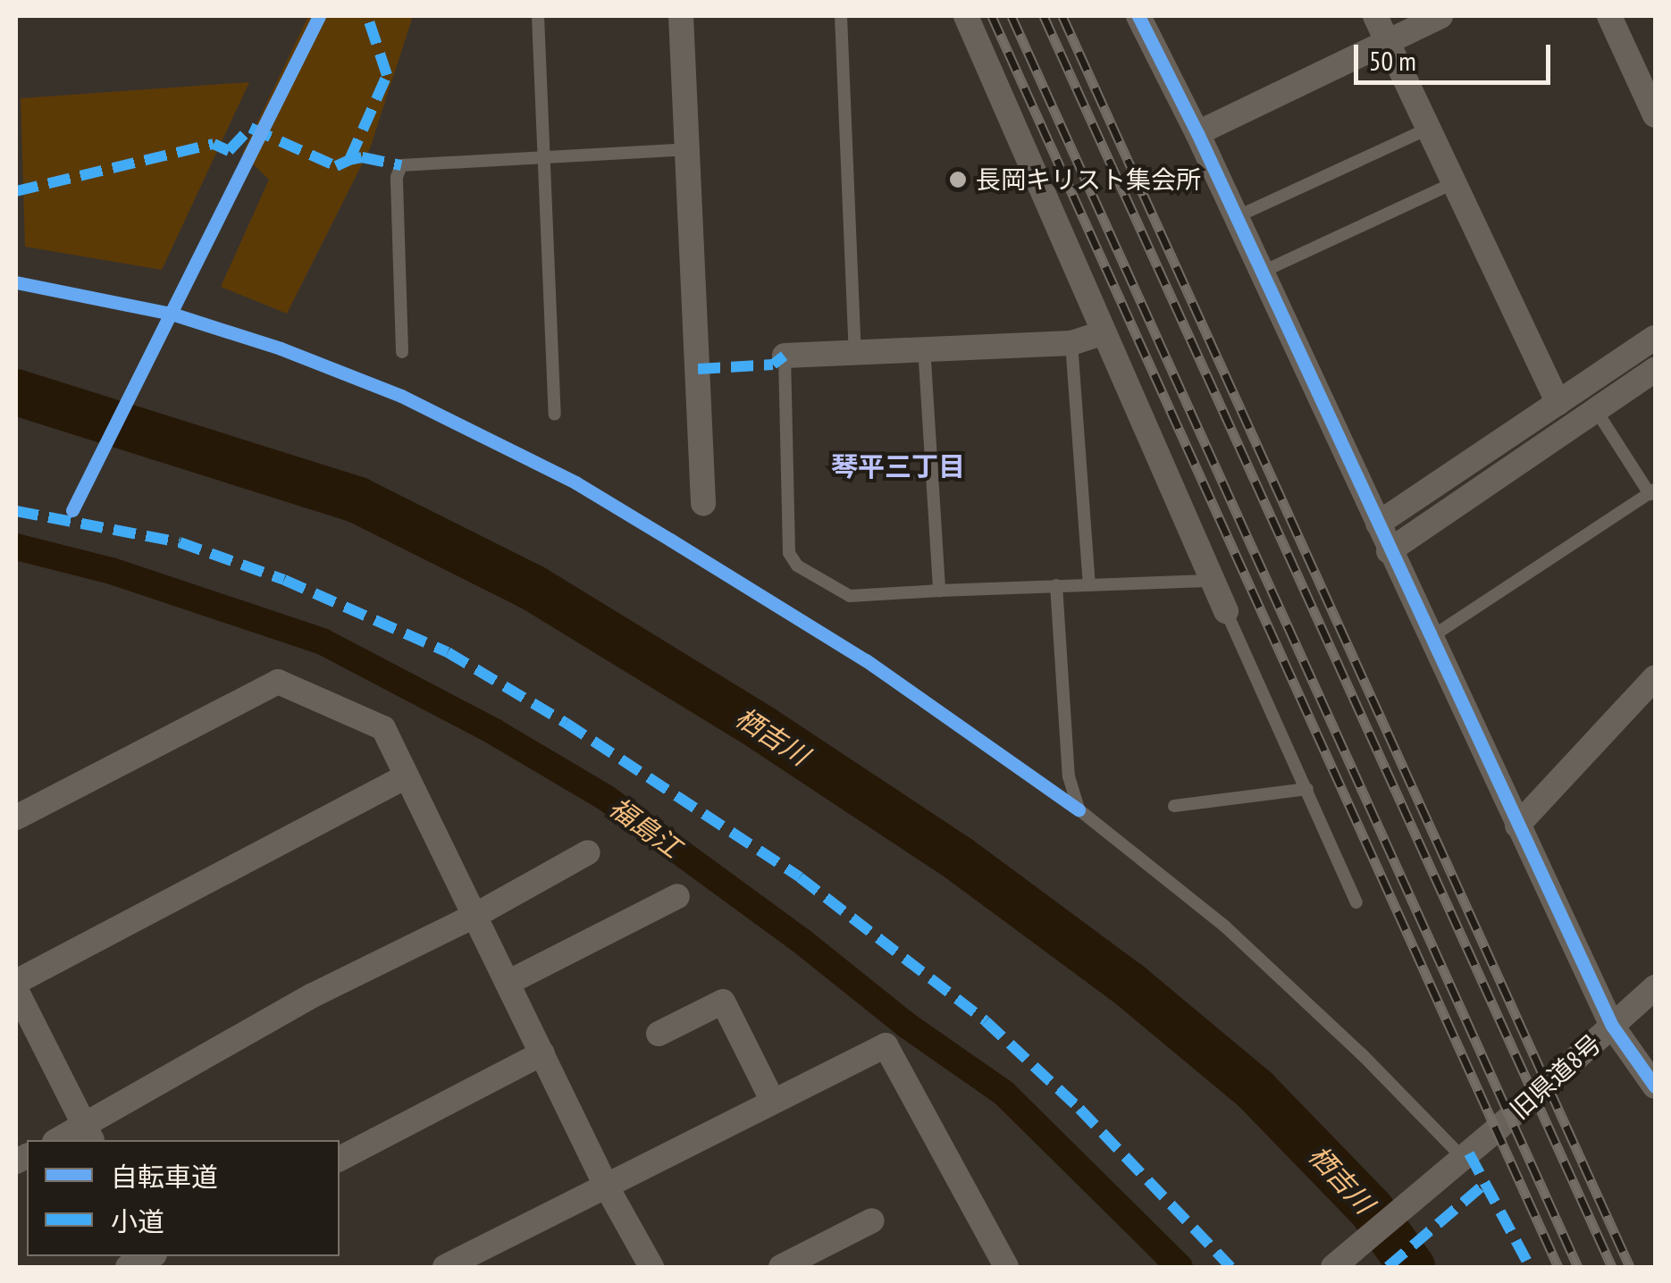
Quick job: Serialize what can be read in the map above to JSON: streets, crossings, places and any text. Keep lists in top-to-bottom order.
{
  "streets": {
    "street": ["旧県道8号"]
  },
  "districts": ["琴平三丁目"],
  "water": ["栖吉川", "福島江"],
  "places": ["長岡キリスト集会所"],
  "legend": ["自転車道", "小道"],
  "scale_bar": "50 m"
}
